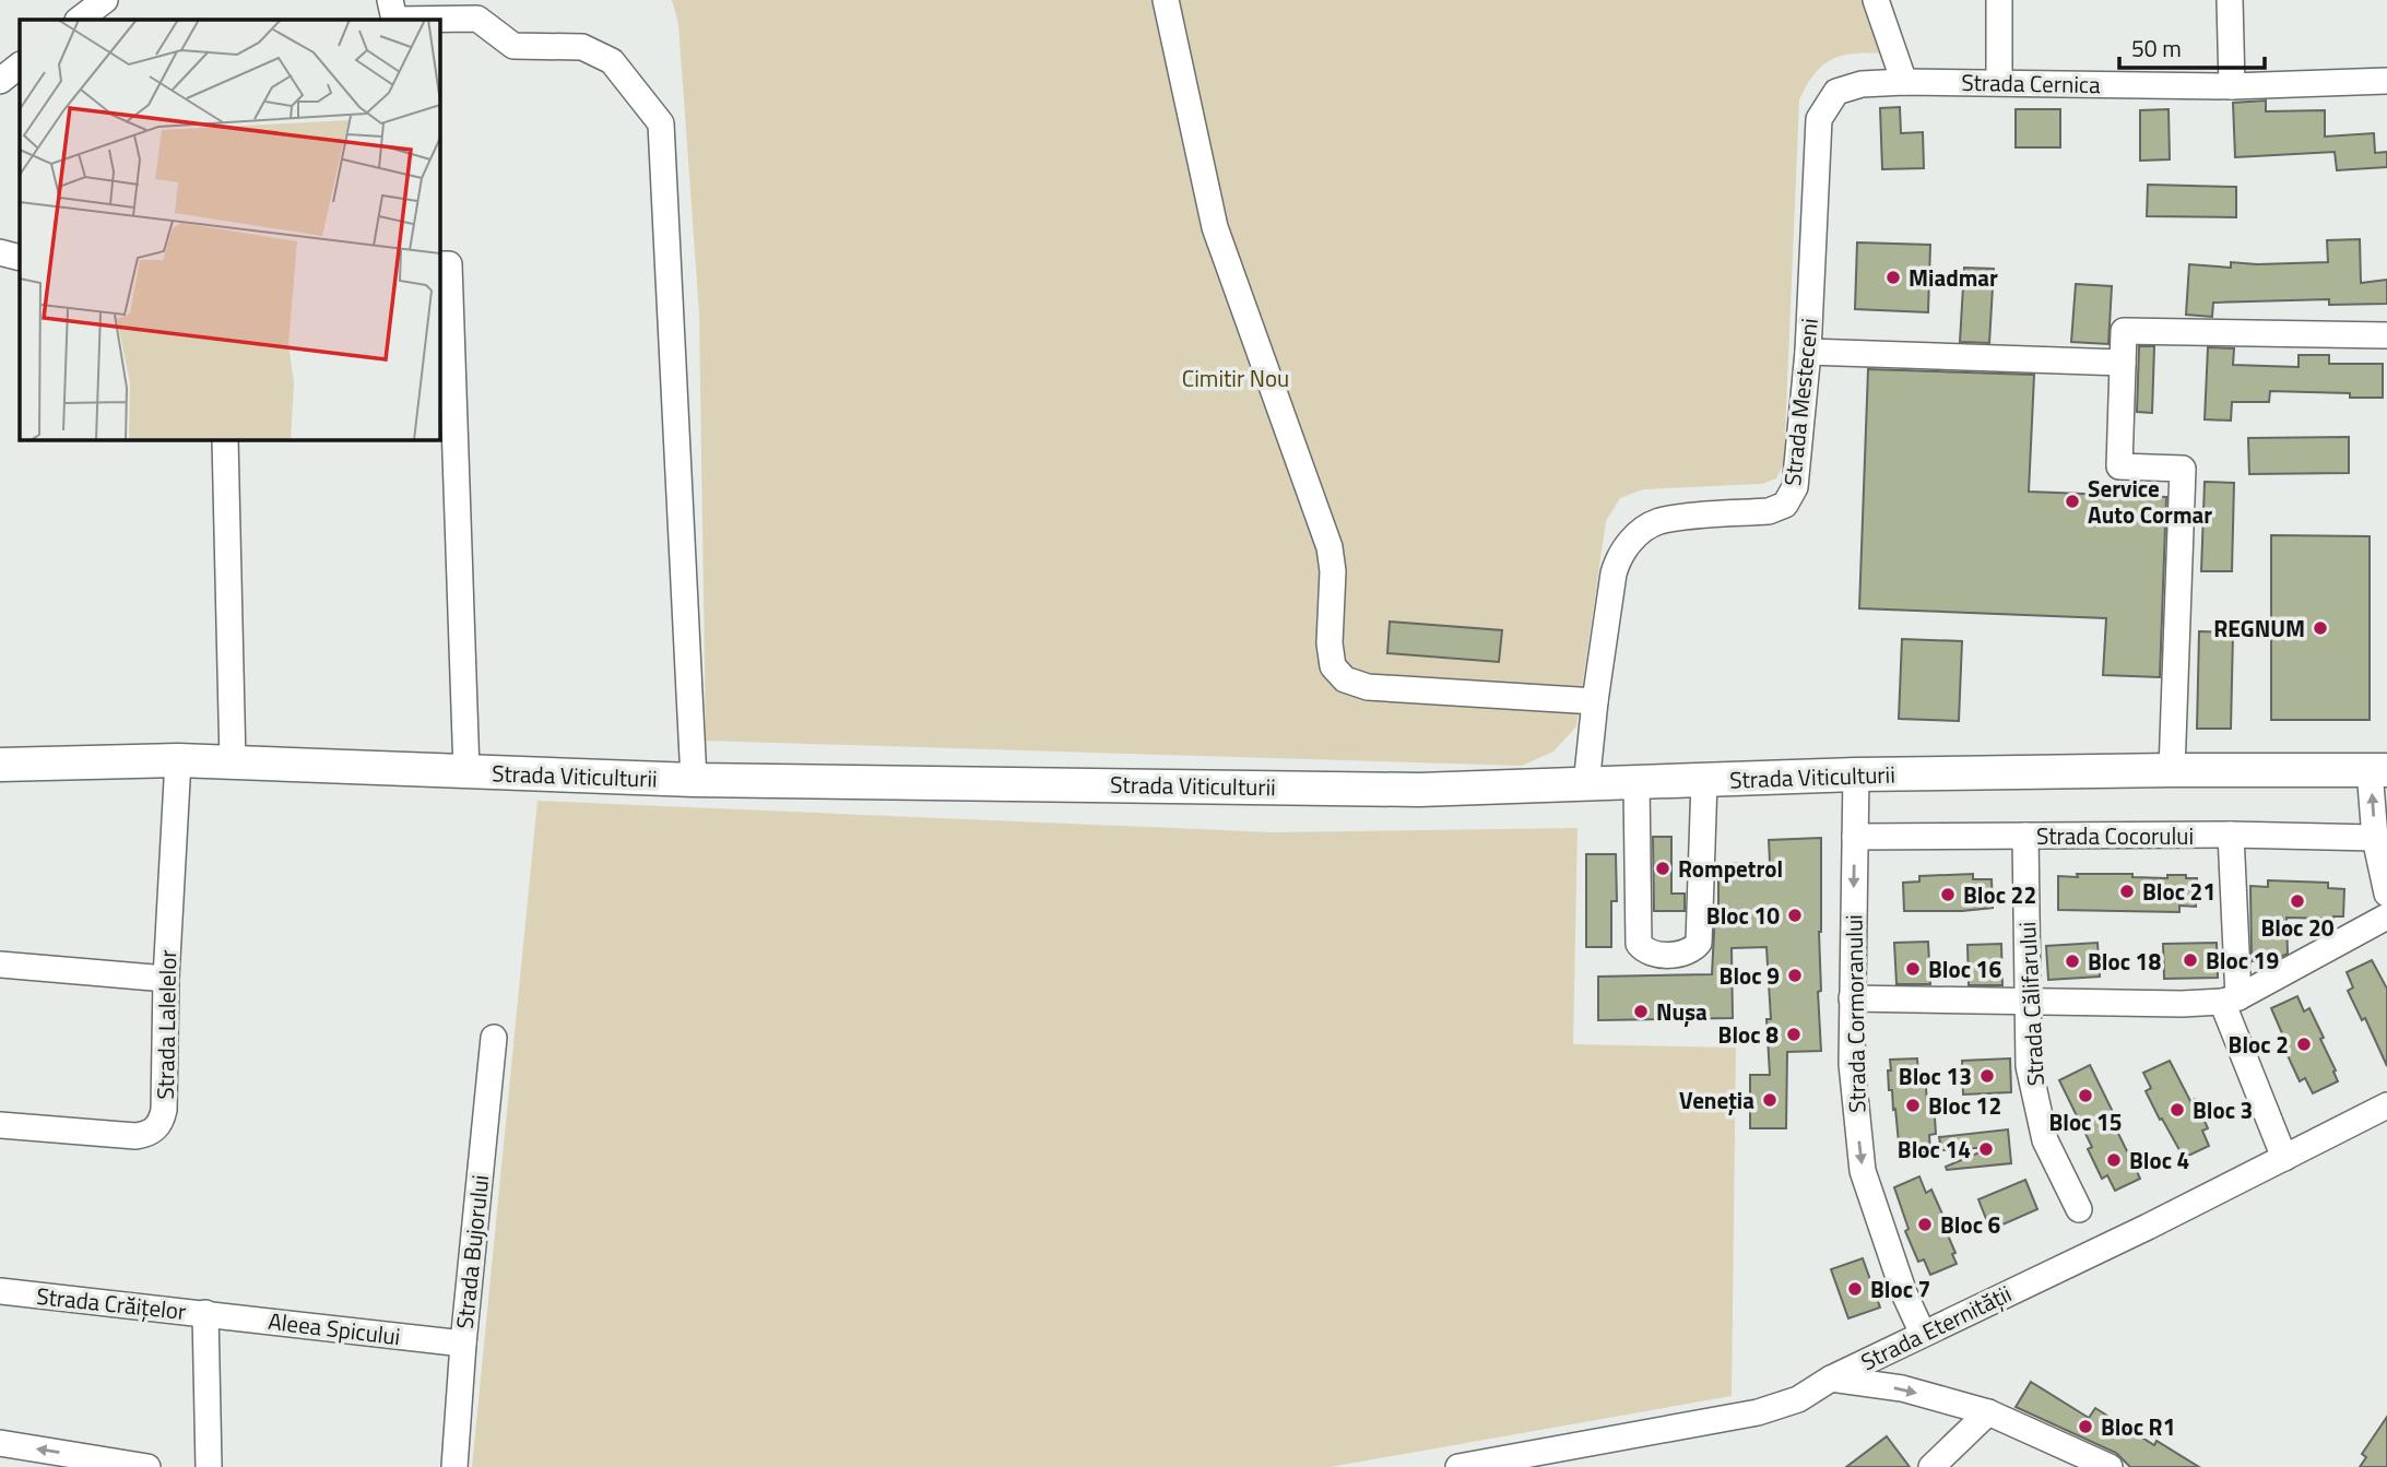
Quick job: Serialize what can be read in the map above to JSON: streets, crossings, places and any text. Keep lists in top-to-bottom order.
{
  "streets": {
    "main road": ["Strada Viticulturii"],
    "street": [
      "Strada Cernica",
      "Strada Mesteceni",
      "Strada Cocorului",
      "Strada Călifarului",
      "Strada Cormoranului",
      "Strada Lalelelor",
      "Strada Bujorului",
      "Strada Crăițelor",
      "Strada Eternității",
      "Aleea Spicului"
    ]
  },
  "crossings": [
    ["Strada Cernica", "Strada Mesteceni"],
    ["Strada Mesteceni", "Strada Viticulturii"],
    ["Strada Viticulturii", "Strada Cormoranului"],
    ["Strada Viticulturii", "Strada Lalelelor"],
    ["Strada Cocorului", "Strada Călifarului"],
    ["Strada Cocorului", "Strada Cormoranului"],
    ["Strada Cormoranului", "Strada Eternității"],
    ["Strada Bujorului", "Aleea Spicului"],
    ["Strada Crăițelor", "Aleea Spicului"]
  ],
  "one_way": ["Strada Cormoranului"],
  "parks": ["Cimitir Nou"],
  "places": [
    "Miadmar",
    "Service Auto Cormar",
    "REGNUM",
    "Rompetrol",
    "Bloc 21",
    "Bloc 22",
    "Bloc 20",
    "Bloc 10",
    "Bloc 19",
    "Bloc 18",
    "Bloc 16",
    "Bloc 9",
    "Nușa",
    "Bloc 8",
    "Bloc 2",
    "Bloc 13",
    "Bloc 15",
    "Veneția",
    "Bloc 12",
    "Bloc 3",
    "Bloc 14",
    "Bloc 4",
    "Bloc 6",
    "Bloc 7",
    "Bloc R1"
  ],
  "scale_bar": "50 m"
}
